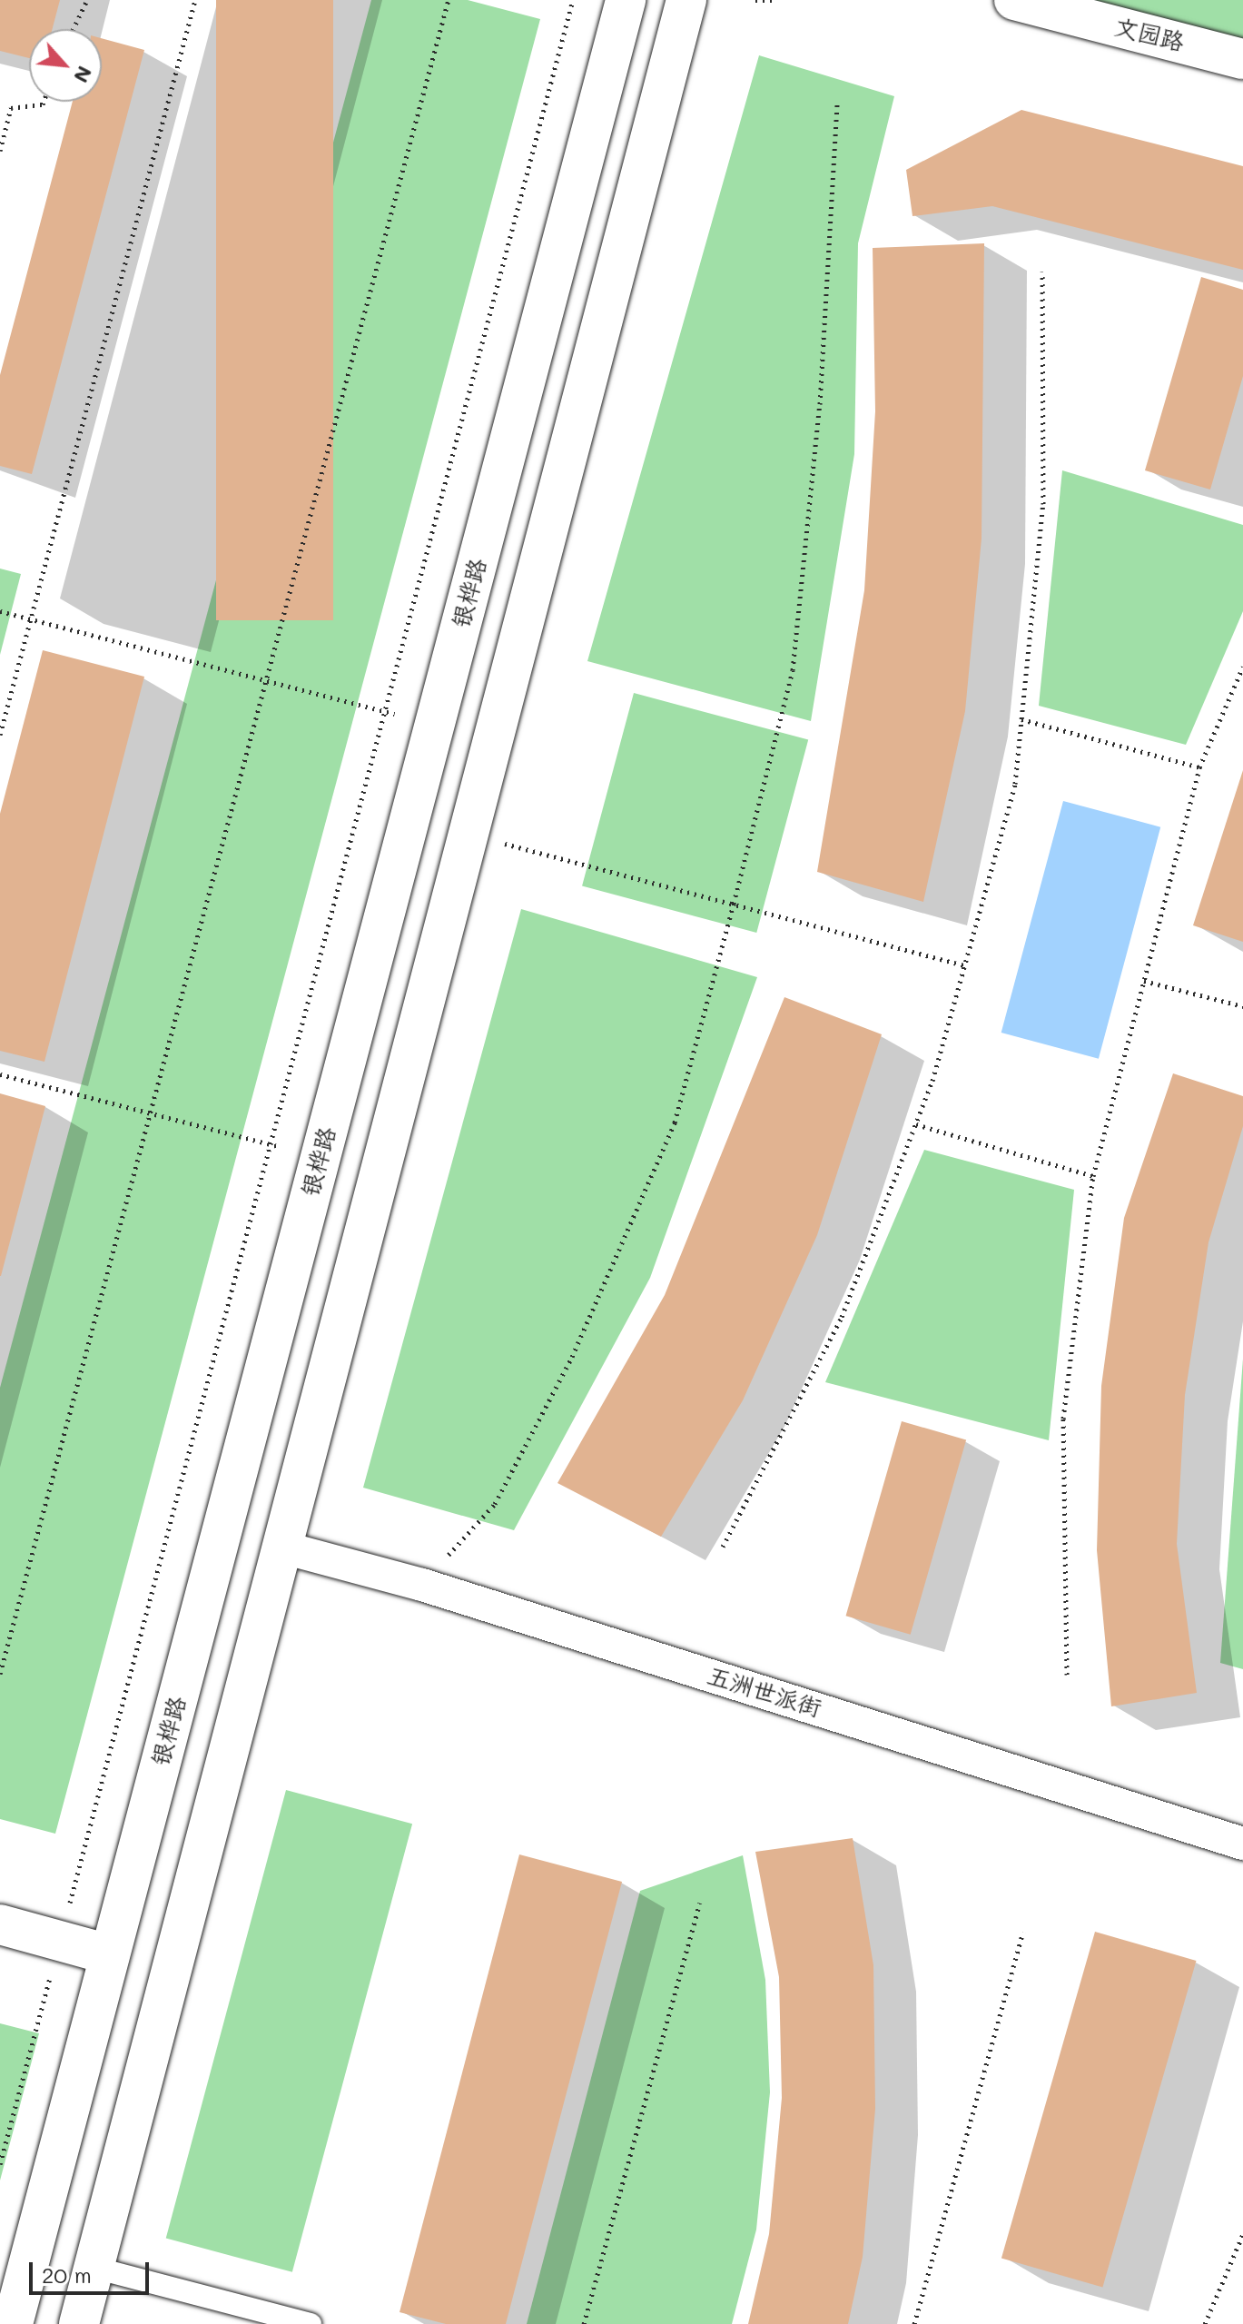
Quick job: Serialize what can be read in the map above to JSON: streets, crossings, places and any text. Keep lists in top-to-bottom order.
{
  "streets": {
    "main road": ["文园路", "银桦路"],
    "street": ["五洲世派街"]
  },
  "scale_bar": "20 m",
  "north": "bottom right"
}
